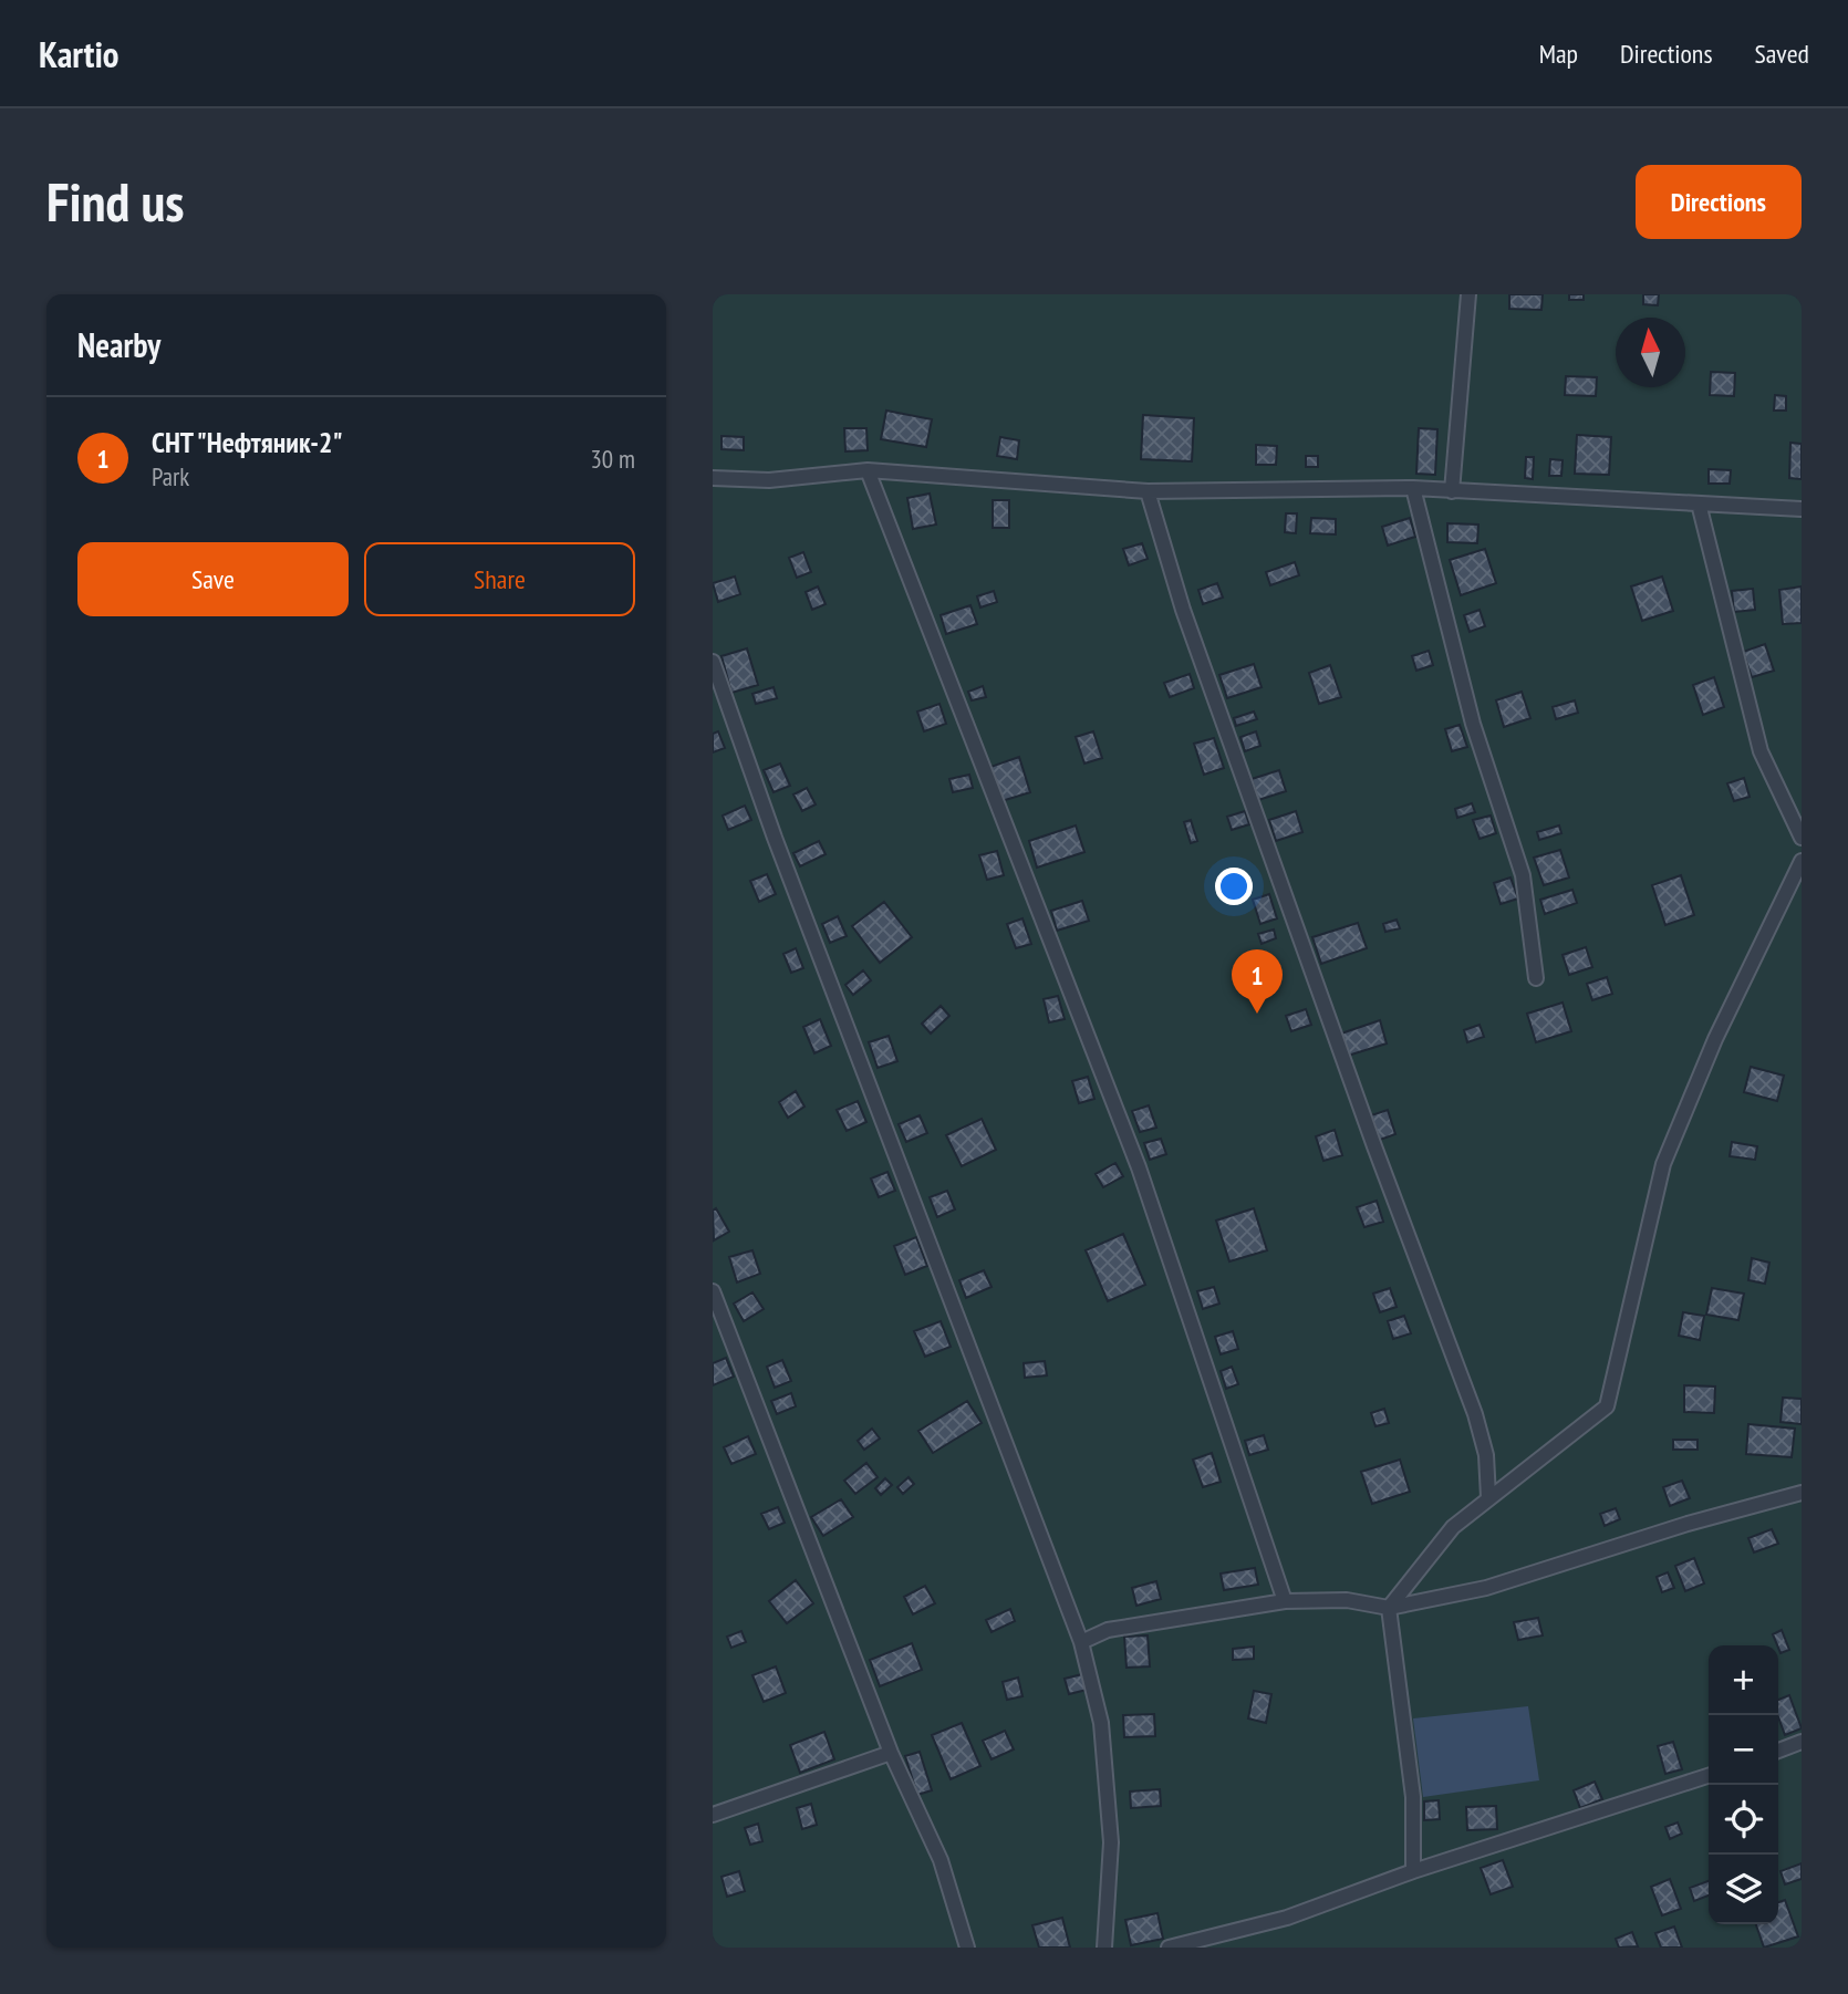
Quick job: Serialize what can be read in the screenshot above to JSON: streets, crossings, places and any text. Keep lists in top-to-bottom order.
{
  "north": "top",
  "page": {
    "header": "Kartio",
    "nav": ["Map", "Directions", "Saved"],
    "buttons": [
      "Directions",
      ["Save", "Share"]
    ],
    "title": "Find us",
    "heading": "Nearby",
    "list": [
      {
        "mark": "1",
        "name": "СНТ \"Нефтяник-2\"",
        "note": "Park",
        "value": "30 m"
      }
    ],
    "pins": "1",
    "map_buttons": ["+", "−"]
  }
}
